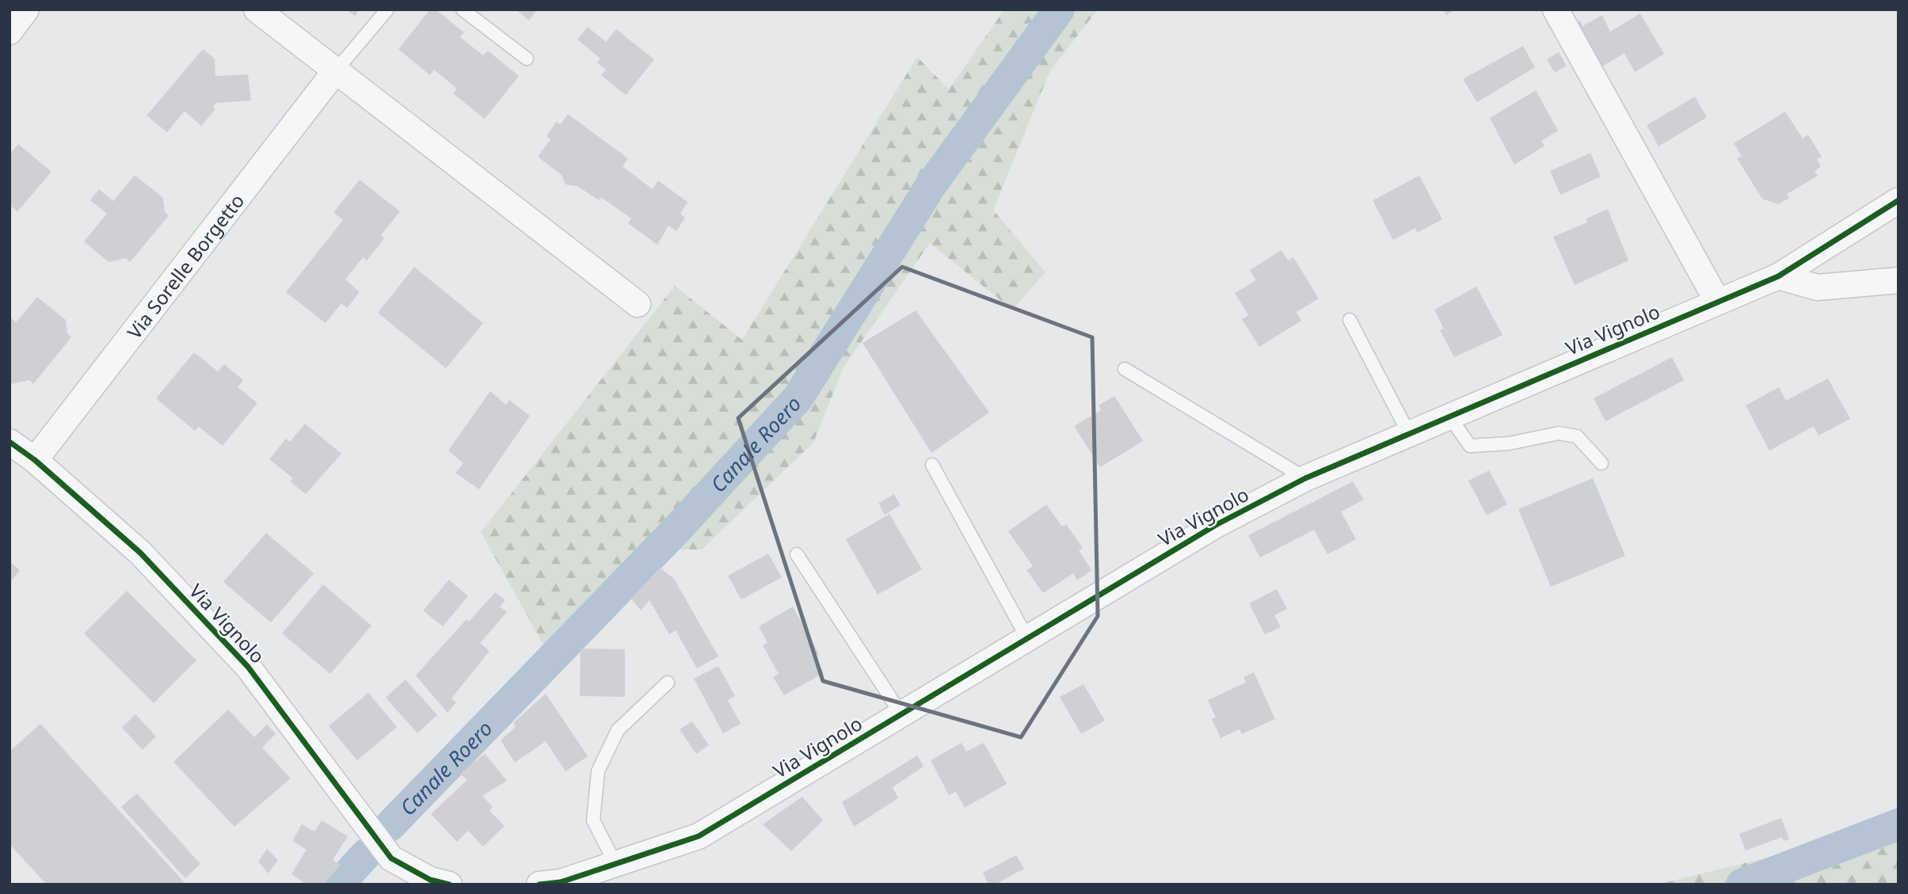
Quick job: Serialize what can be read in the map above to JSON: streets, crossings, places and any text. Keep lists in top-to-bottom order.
{
  "streets": {
    "street": ["Via Sorelle Borgetto", "Via Vignolo"]
  },
  "crossings": [
    ["Via Sorelle Borgetto", "Via Vignolo"]
  ],
  "water": ["Canale Roero"]
}
